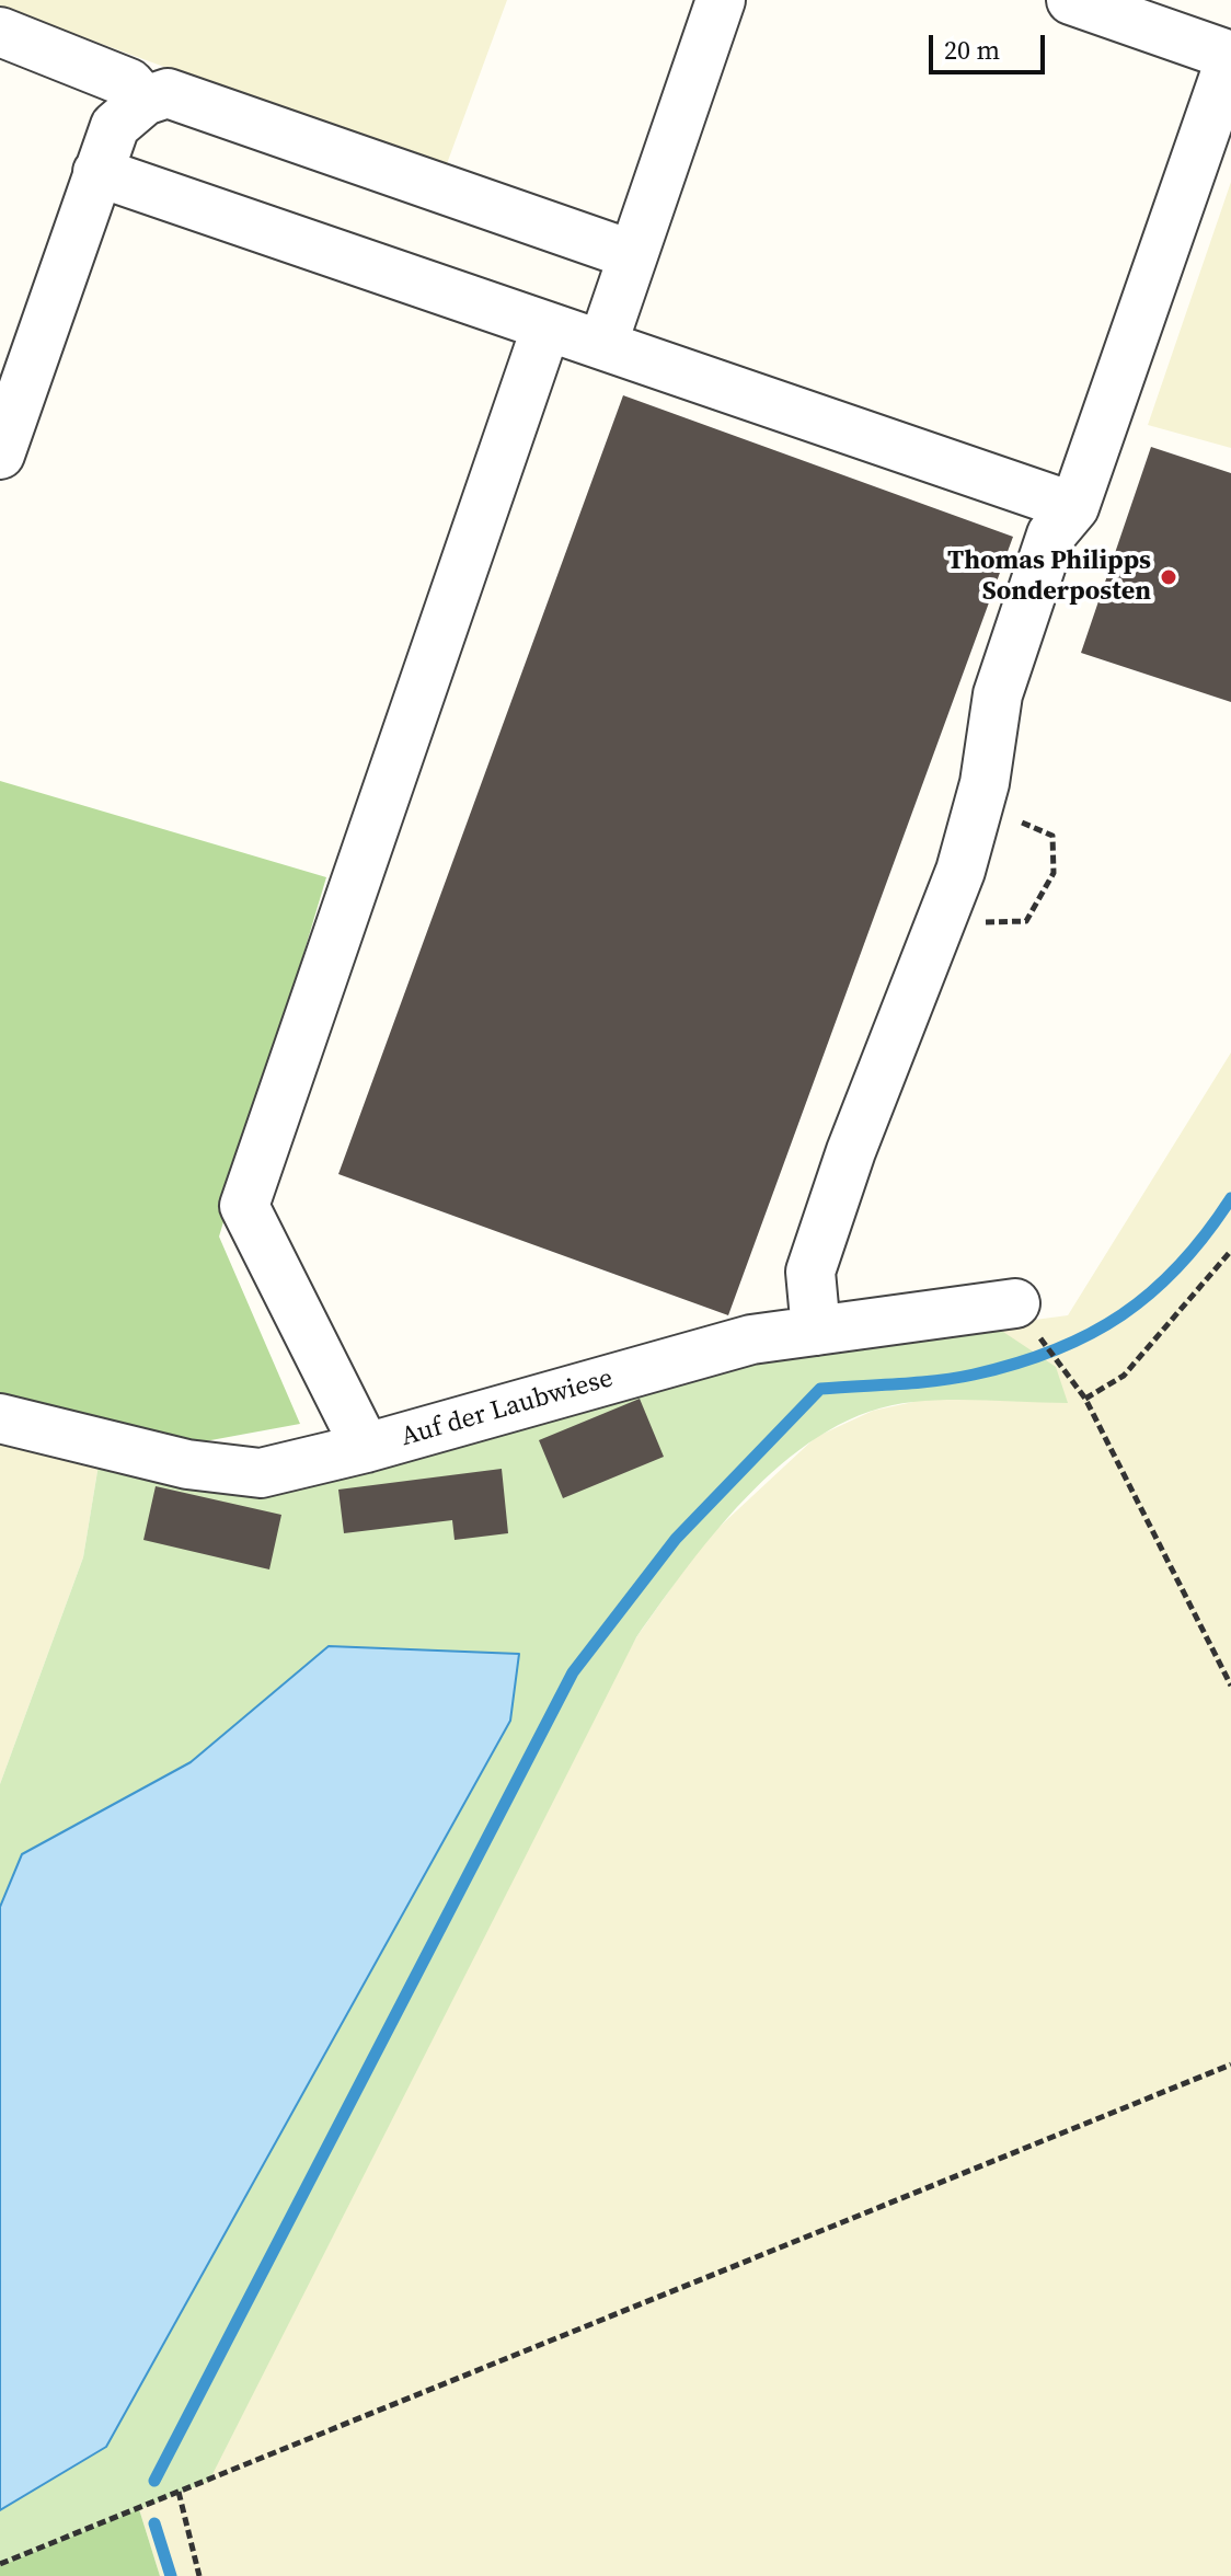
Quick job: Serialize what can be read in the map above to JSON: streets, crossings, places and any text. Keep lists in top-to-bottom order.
{
  "streets": {
    "street": ["Auf der Laubwiese"]
  },
  "places": ["Thomas Philipps Sonderposten"],
  "scale_bar": "20 m"
}
